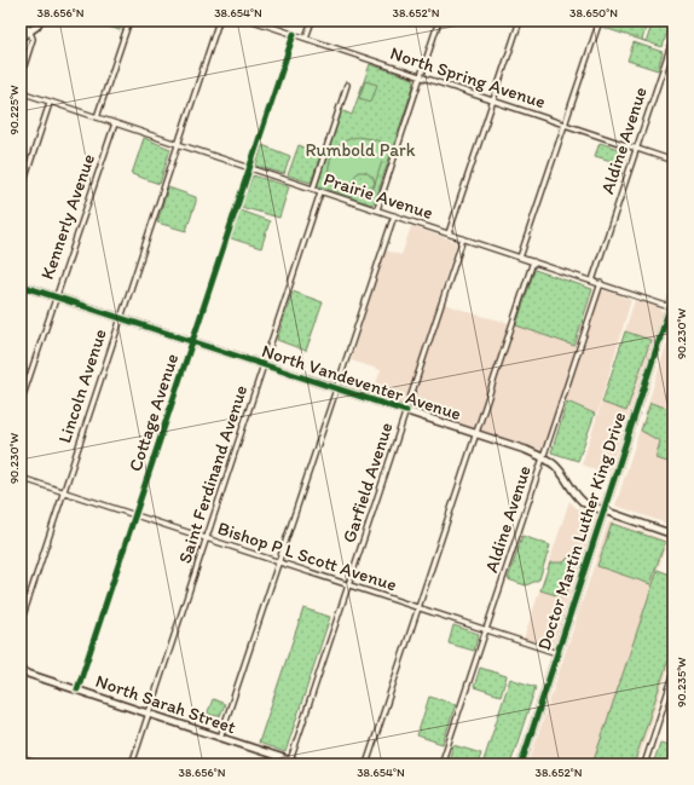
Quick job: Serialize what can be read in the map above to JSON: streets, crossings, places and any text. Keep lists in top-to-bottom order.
{
  "streets": {
    "main road": ["North Vandeventer Avenue", "Doctor Martin Luther King Drive", "North Sarah Street"],
    "street": [
      "North Spring Avenue",
      "Aldine Avenue",
      "Prairie Avenue",
      "Kennerly Avenue",
      "Lincoln Avenue",
      "Cottage Avenue",
      "Saint Ferdinand Avenue",
      "Garfield Avenue",
      "Bishop P L Scott Avenue"
    ]
  },
  "crossings": [
    ["North Spring Avenue", "Aldine Avenue"],
    ["North Spring Avenue", "Cottage Avenue"],
    ["Aldine Avenue", "Prairie Avenue"],
    ["Aldine Avenue", "North Vandeventer Avenue"],
    ["Aldine Avenue", "Bishop P L Scott Avenue"],
    ["Prairie Avenue", "Kennerly Avenue"],
    ["Prairie Avenue", "Lincoln Avenue"],
    ["Prairie Avenue", "Cottage Avenue"],
    ["Prairie Avenue", "Saint Ferdinand Avenue"],
    ["Prairie Avenue", "Garfield Avenue"],
    ["Prairie Avenue", "Doctor Martin Luther King Drive"],
    ["Kennerly Avenue", "North Vandeventer Avenue"],
    ["North Vandeventer Avenue", "Lincoln Avenue"],
    ["North Vandeventer Avenue", "Cottage Avenue"],
    ["North Vandeventer Avenue", "Saint Ferdinand Avenue"],
    ["North Vandeventer Avenue", "Garfield Avenue"],
    ["North Vandeventer Avenue", "Doctor Martin Luther King Drive"],
    ["Lincoln Avenue", "Bishop P L Scott Avenue"],
    ["Cottage Avenue", "Bishop P L Scott Avenue"],
    ["Cottage Avenue", "North Sarah Street"],
    ["Saint Ferdinand Avenue", "Bishop P L Scott Avenue"],
    ["Saint Ferdinand Avenue", "North Sarah Street"],
    ["Garfield Avenue", "Bishop P L Scott Avenue"],
    ["Garfield Avenue", "North Sarah Street"],
    ["Doctor Martin Luther King Drive", "Bishop P L Scott Avenue"]
  ],
  "parks": ["Rumbold Park"],
  "coordinates": [
    "38.656°N",
    "38.654°N",
    "38.652°N",
    "38.650°N",
    "90.225°W",
    "90.230°W",
    "90.235°W"
  ]
}
